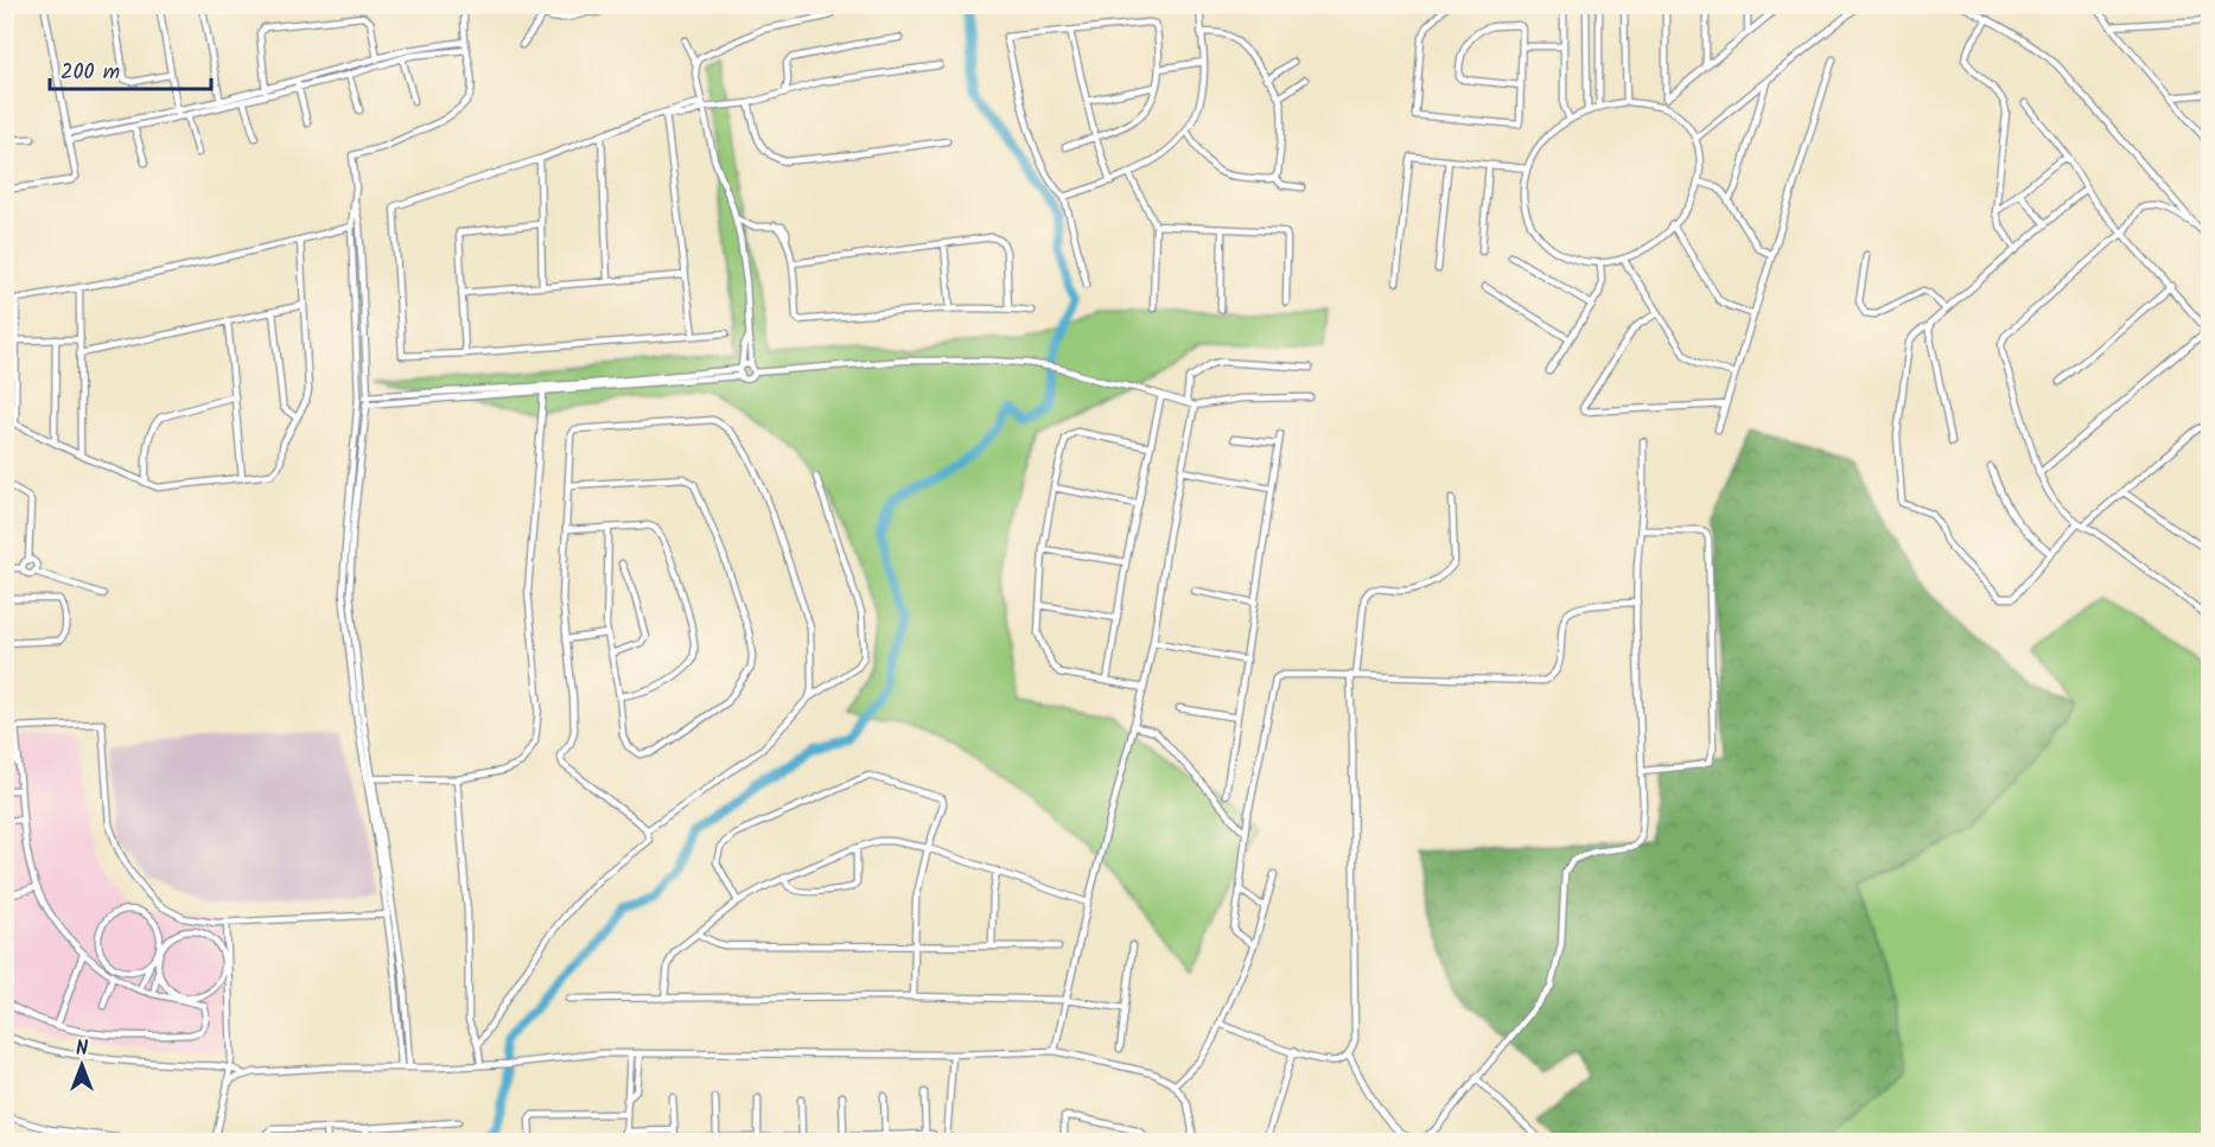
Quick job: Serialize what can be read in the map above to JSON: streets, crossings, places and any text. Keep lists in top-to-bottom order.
{
  "scale_bar": "200 m",
  "north": "top"
}
